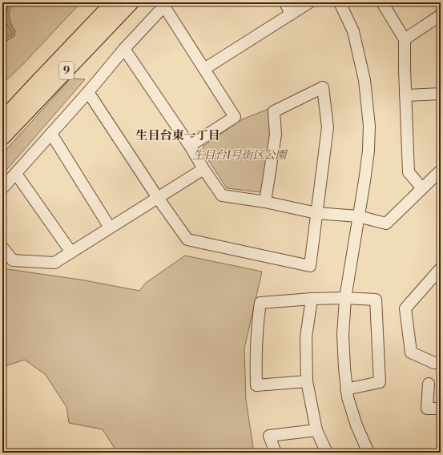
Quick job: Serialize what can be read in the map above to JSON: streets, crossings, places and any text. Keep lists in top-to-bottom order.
{
  "streets": {
    "main road": ["9"]
  },
  "districts": ["生目台東一丁目"],
  "parks": ["生目台1号街区公園"]
}
